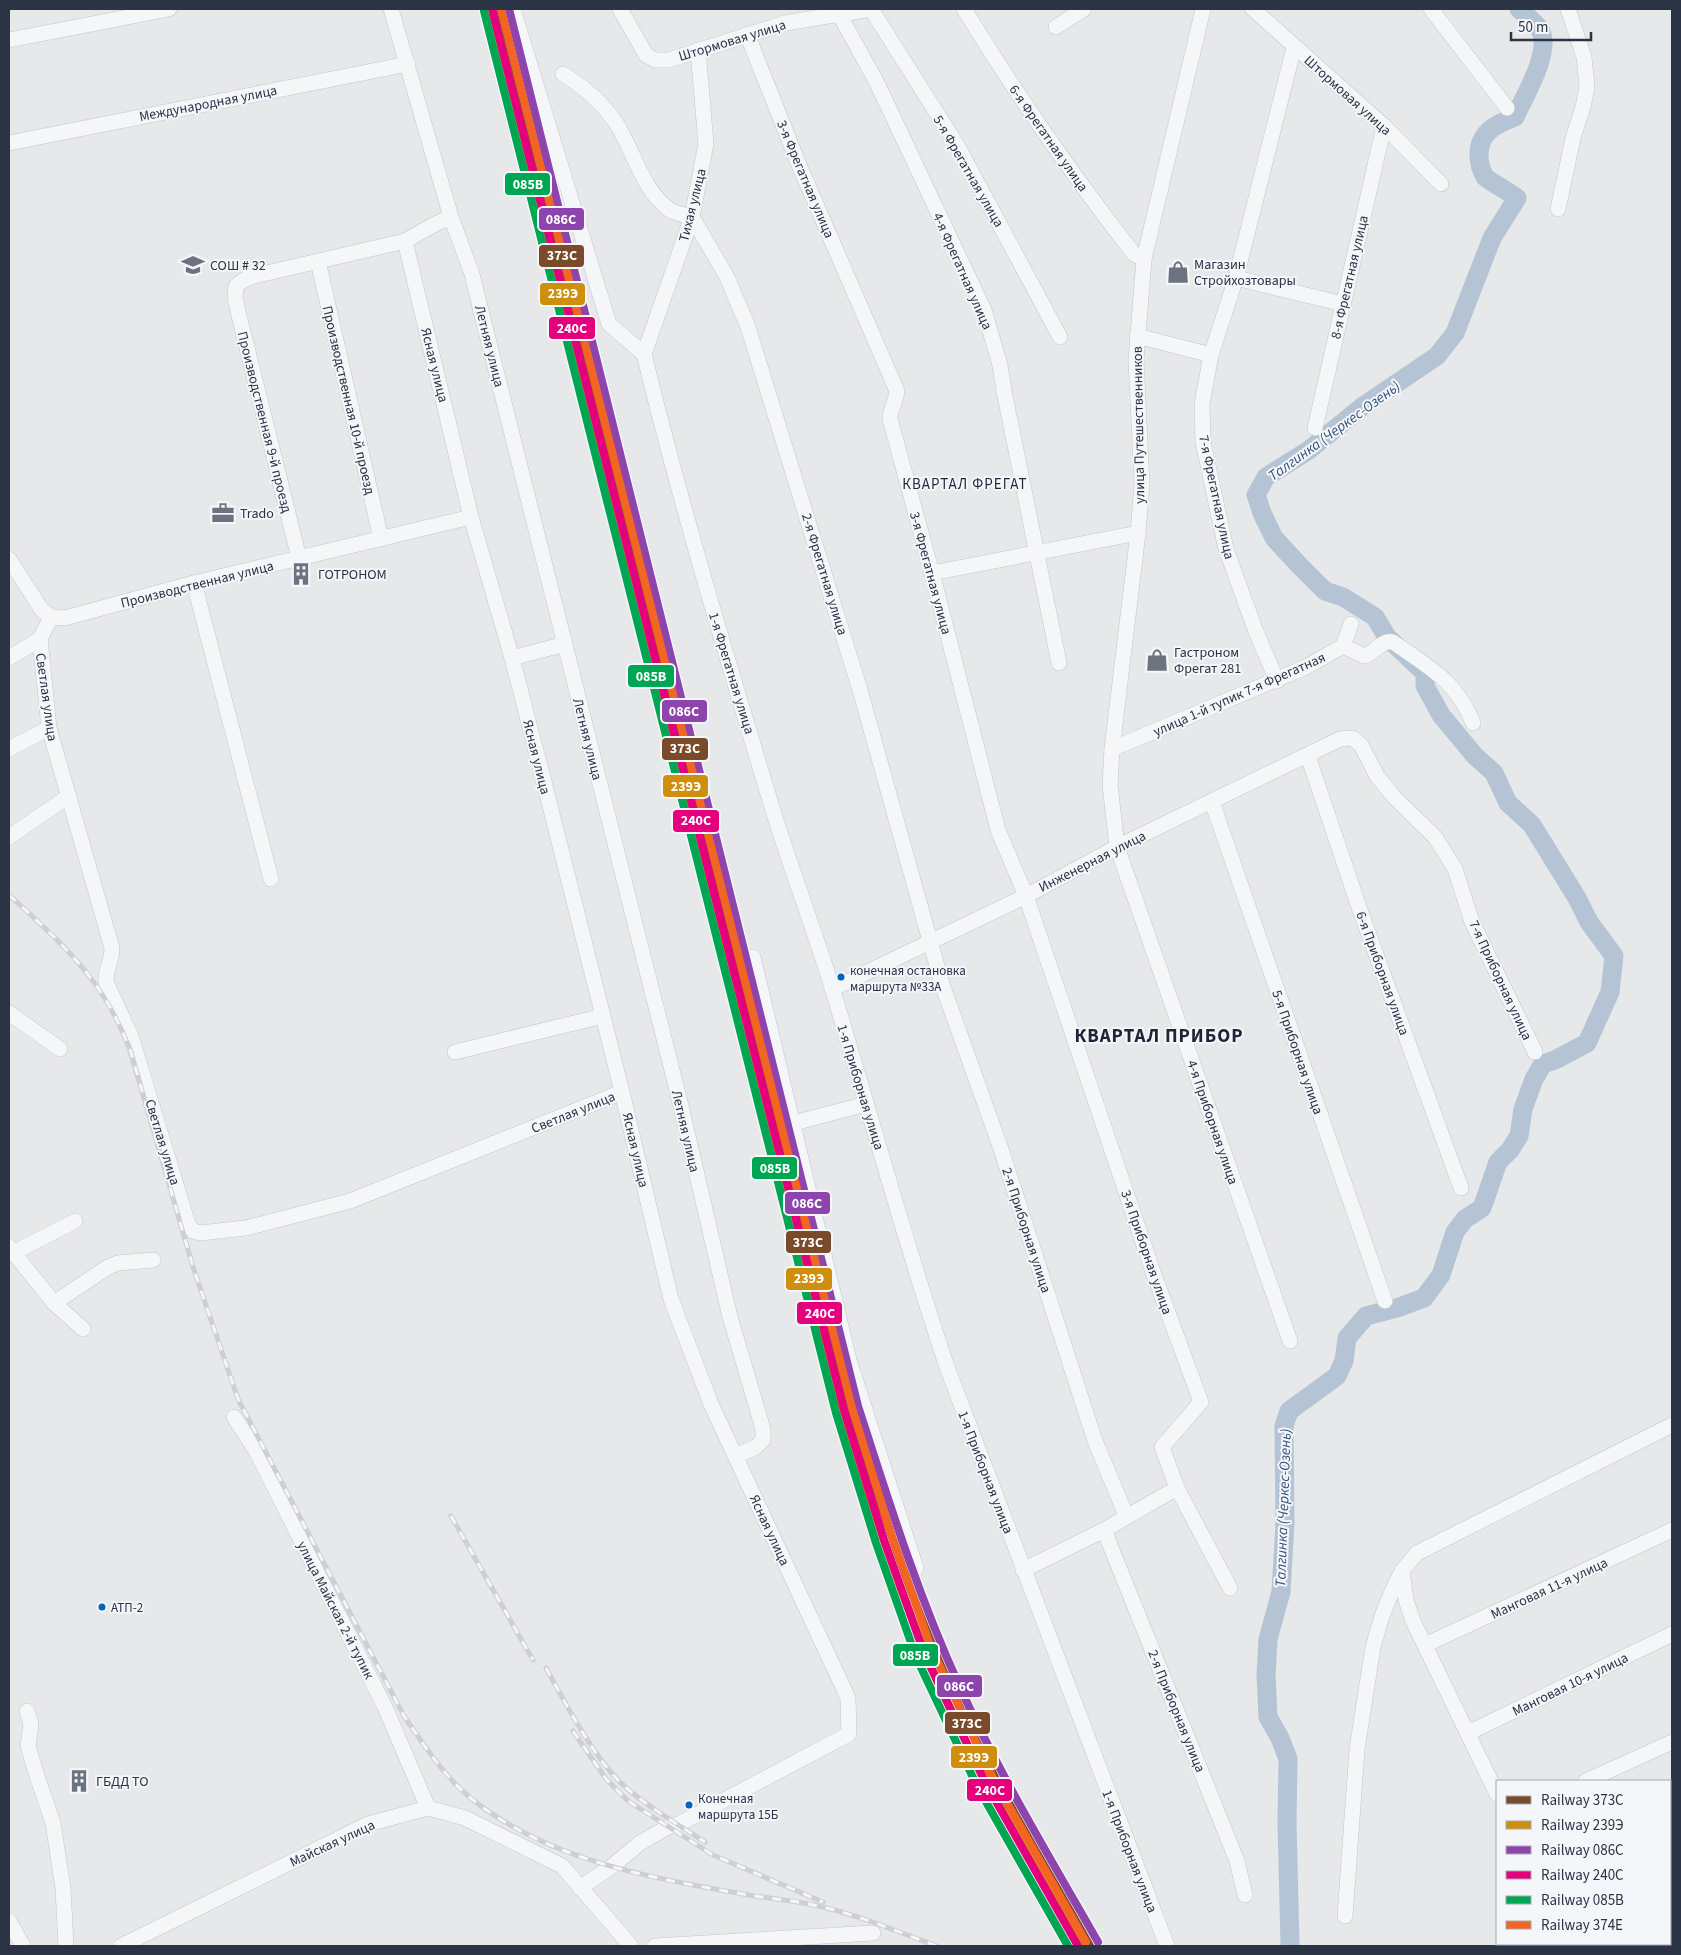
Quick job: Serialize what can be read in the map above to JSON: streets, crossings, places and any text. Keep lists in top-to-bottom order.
{
  "streets": {
    "street": [
      "Штормовая улица",
      "Международная улица",
      "6-я Фрегатная улица",
      "5-я Фрегатная улица",
      "3-я Фрегатная улица",
      "Тихая улица",
      "4-я Фрегатная улица",
      "8-я Фрегатная улица",
      "Летняя улица",
      "Ясная улица",
      "Производственная 10-й проезд",
      "Производственная 9-й проезд",
      "улица Путешественников",
      "7-я Фрегатная улица",
      "2-я Фрегатная улица",
      "Производственная улица",
      "1-я Фрегатная улица",
      "улица 1-й тупик 7-я Фрегатная",
      "Светлая улица",
      "Инженерная улица",
      "6-я Приборная улица",
      "7-я Приборная улица",
      "5-я Приборная улица",
      "1-я Приборная улица",
      "4-я Приборная улица",
      "2-я Приборная улица",
      "3-я Приборная улица",
      "Манговая 11-я улица",
      "улица Майская 2-й тупик",
      "Манговая 10-я улица",
      "Майская улица"
    ]
  },
  "crossings": [
    ["Штормовая улица", "5-я Фрегатная улица"],
    ["Штормовая улица", "3-я Фрегатная улица"],
    ["Штормовая улица", "Тихая улица"],
    ["Штормовая улица", "4-я Фрегатная улица"],
    ["Штормовая улица", "8-я Фрегатная улица"],
    ["Штормовая улица", "7-я Фрегатная улица"],
    ["Международная улица", "Летняя улица"],
    ["6-я Фрегатная улица", "улица Путешественников"],
    ["3-я Фрегатная улица", "Инженерная улица"],
    ["3-я Фрегатная улица", "3-я Приборная улица"],
    ["Тихая улица", "2-я Фрегатная улица"],
    ["Тихая улица", "1-я Фрегатная улица"],
    ["Летняя улица", "Ясная улица"],
    ["Ясная улица", "Производственная улица"],
    ["Ясная улица", "Светлая улица"],
    ["Производственная 10-й проезд", "Производственная 9-й проезд"],
    ["Производственная 10-й проезд", "Производственная улица"],
    ["Производственная 9-й проезд", "Производственная улица"],
    ["улица Путешественников", "улица 1-й тупик 7-я Фрегатная"],
    ["улица Путешественников", "Инженерная улица"],
    ["улица Путешественников", "4-я Приборная улица"],
    ["7-я Фрегатная улица", "улица 1-й тупик 7-я Фрегатная"],
    ["2-я Фрегатная улица", "Инженерная улица"],
    ["2-я Фрегатная улица", "2-я Приборная улица"],
    ["Производственная улица", "Светлая улица"],
    ["1-я Фрегатная улица", "Инженерная улица"],
    ["1-я Фрегатная улица", "1-я Приборная улица"],
    ["Инженерная улица", "6-я Приборная улица"],
    ["Инженерная улица", "7-я Приборная улица"],
    ["Инженерная улица", "5-я Приборная улица"],
    ["Инженерная улица", "1-я Приборная улица"],
    ["Инженерная улица", "4-я Приборная улица"],
    ["Инженерная улица", "2-я Приборная улица"],
    ["Инженерная улица", "3-я Приборная улица"],
    ["улица Майская 2-й тупик", "Майская улица"]
  ],
  "districts": ["КВАРТАЛ ФРЕГАТ", "КВАРТАЛ ПРИБОР"],
  "water": ["Талгинка (Черкес-Озень)"],
  "places": {
    "school or university": ["СОШ # 32"],
    "shop": ["Магазин Стройхозтовары", "Гастроном Фрегат 281"],
    "office": ["Trado"],
    "building": ["ГОТРОНОМ", "ГБДД ТО"],
    "other": ["конечная остановка маршрута №33А", "АТП-2", "Конечная маршрута 15Б"]
  },
  "lines": [
    "rail line 373C",
    "rail line 086С",
    "rail line 240С",
    "rail line 374Е",
    "rail line 239Э",
    "rail line 085В"
  ],
  "legend": [
    "Railway 373C",
    "Railway 239Э",
    "Railway 086С",
    "Railway 240С",
    "Railway 085В",
    "Railway 374Е"
  ],
  "scale_bar": "50 m"
}
